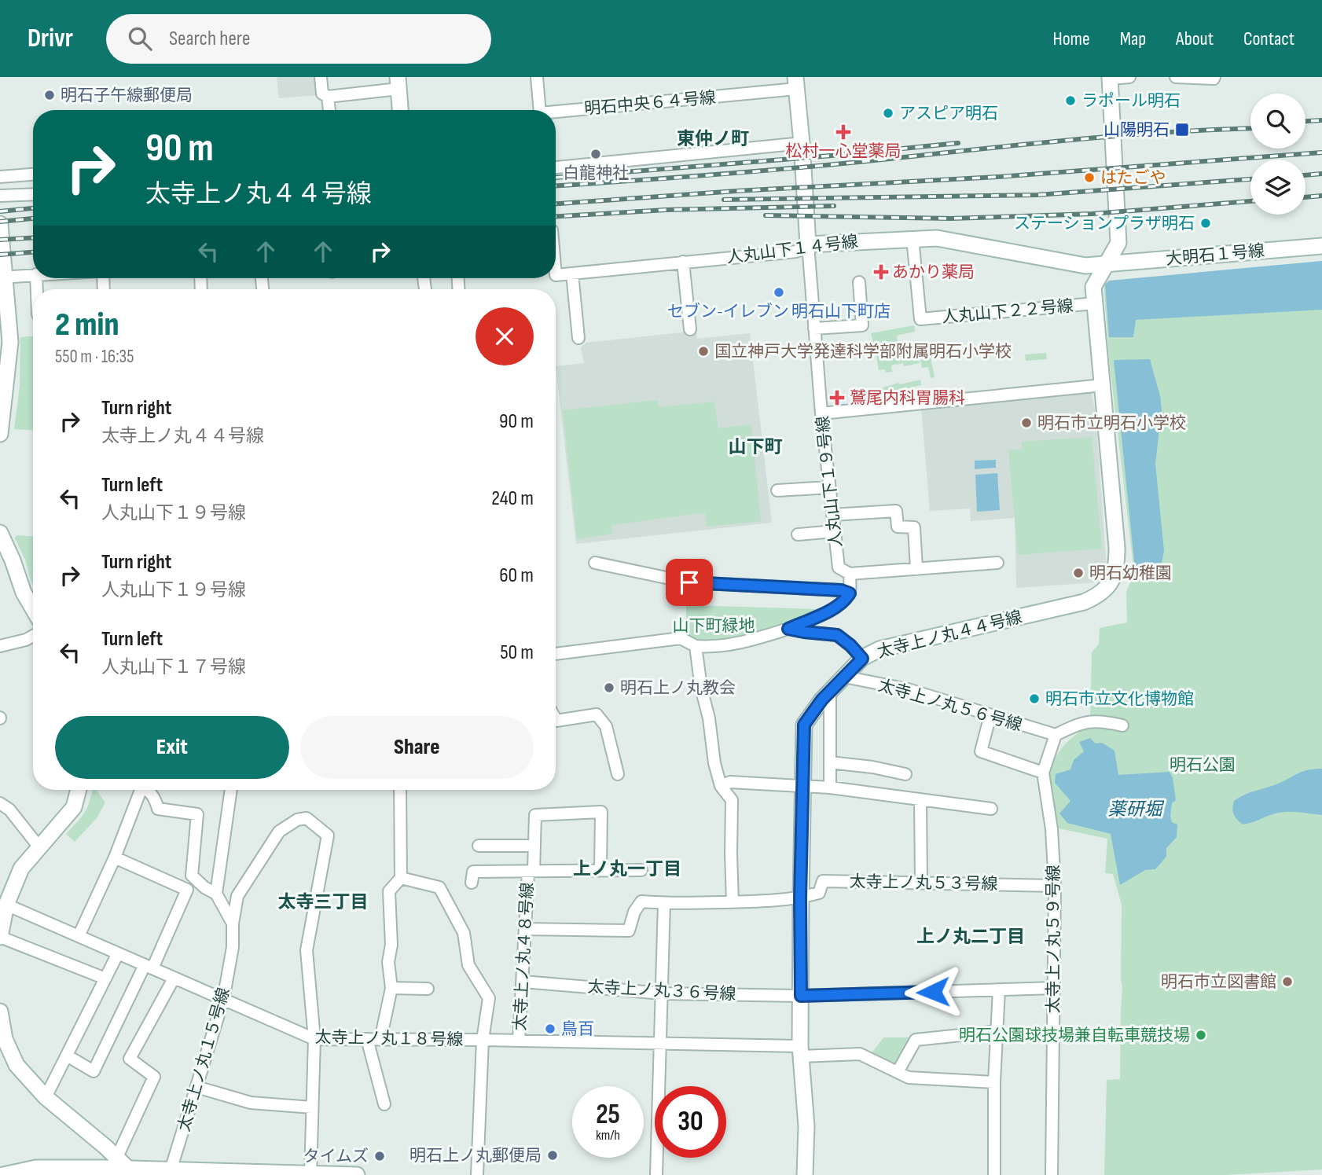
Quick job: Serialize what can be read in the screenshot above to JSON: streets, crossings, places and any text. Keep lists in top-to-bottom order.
{
  "streets": {
    "street": [
      "明石中央６４号線",
      "人丸山下１４号線",
      "大明石１号線",
      "人丸山下２２号線",
      "人丸山下１９号線",
      "太寺上ノ丸４４号線",
      "太寺上ノ丸５６号線",
      "太寺上ノ丸５３号線",
      "太寺上ノ丸５９号線",
      "太寺上ノ丸４８号線",
      "太寺上ノ丸３６号線",
      "太寺上ノ丸１８号線",
      "太寺上ノ丸１５号線"
    ]
  },
  "crossings": [
    ["明石中央６４号線", "人丸山下１９号線"],
    ["人丸山下１４号線", "大明石１号線"],
    ["人丸山下１４号線", "人丸山下２２号線"],
    ["人丸山下１４号線", "人丸山下１９号線"],
    ["人丸山下１４号線", "太寺上ノ丸４４号線"],
    ["大明石１号線", "太寺上ノ丸４４号線"],
    ["人丸山下２２号線", "太寺上ノ丸４４号線"],
    ["太寺上ノ丸４４号線", "太寺上ノ丸５６号線"],
    ["太寺上ノ丸４４号線", "太寺上ノ丸５３号線"],
    ["太寺上ノ丸４４号線", "太寺上ノ丸３６号線"],
    ["太寺上ノ丸４４号線", "太寺上ノ丸１８号線"],
    ["太寺上ノ丸５６号線", "太寺上ノ丸５９号線"],
    ["太寺上ノ丸５３号線", "太寺上ノ丸５９号線"],
    ["太寺上ノ丸５９号線", "太寺上ノ丸３６号線"],
    ["太寺上ノ丸４８号線", "太寺上ノ丸３６号線"],
    ["太寺上ノ丸４８号線", "太寺上ノ丸１８号線"],
    ["太寺上ノ丸１８号線", "太寺上ノ丸１５号線"]
  ],
  "districts": [
    "東仲ノ町",
    "山下町",
    "上ノ丸一丁目",
    "太寺三丁目",
    "上ノ丸二丁目"
  ],
  "water": ["薬研堀"],
  "parks": ["山下町緑地", "明石公園"],
  "places": {
    "other": [
      "明石子午線郵便局",
      "ラポール明石",
      "アスピア明石",
      "白龍神社",
      "はたごや",
      "ステーションプラザ明石",
      "セブン-イレブン 明石山下町店",
      "国立神戸大学発達科学部附属明石小学校",
      "明石市立明石小学校",
      "明石幼稚園",
      "明石上ノ丸教会",
      "明石市立文化博物館",
      "明石市立図書館",
      "鳥百",
      "明石公園球技場兼自転車競技場",
      "明石上ノ丸郵便局",
      "タイムズ"
    ],
    "transit": ["山陽明石"],
    "health": ["松村一心堂薬局", "あかり薬局", "鷲尾内科胃腸科"]
  },
  "page": {
    "header": "Drivr",
    "search": "Search here",
    "nav": [
      "Home",
      "Map",
      "About",
      "Contact"
    ],
    "turn": ["90 m", "太寺上ノ丸４４号線"],
    "heading": ["2 min", "550 m · 16:35"],
    "list": [
      {
        "name": "Turn right",
        "note": "太寺上ノ丸４４号線",
        "value": "90 m"
      },
      {
        "name": "Turn left",
        "note": "人丸山下１９号線",
        "value": "240 m"
      },
      {
        "name": "Turn right",
        "note": "人丸山下１９号線",
        "value": "60 m"
      },
      {
        "name": "Turn left",
        "note": "人丸山下１７号線",
        "value": "50 m"
      }
    ],
    "buttons": ["Exit", "Share"],
    "speed": "25 km/h",
    "limit": "30"
  }
}
